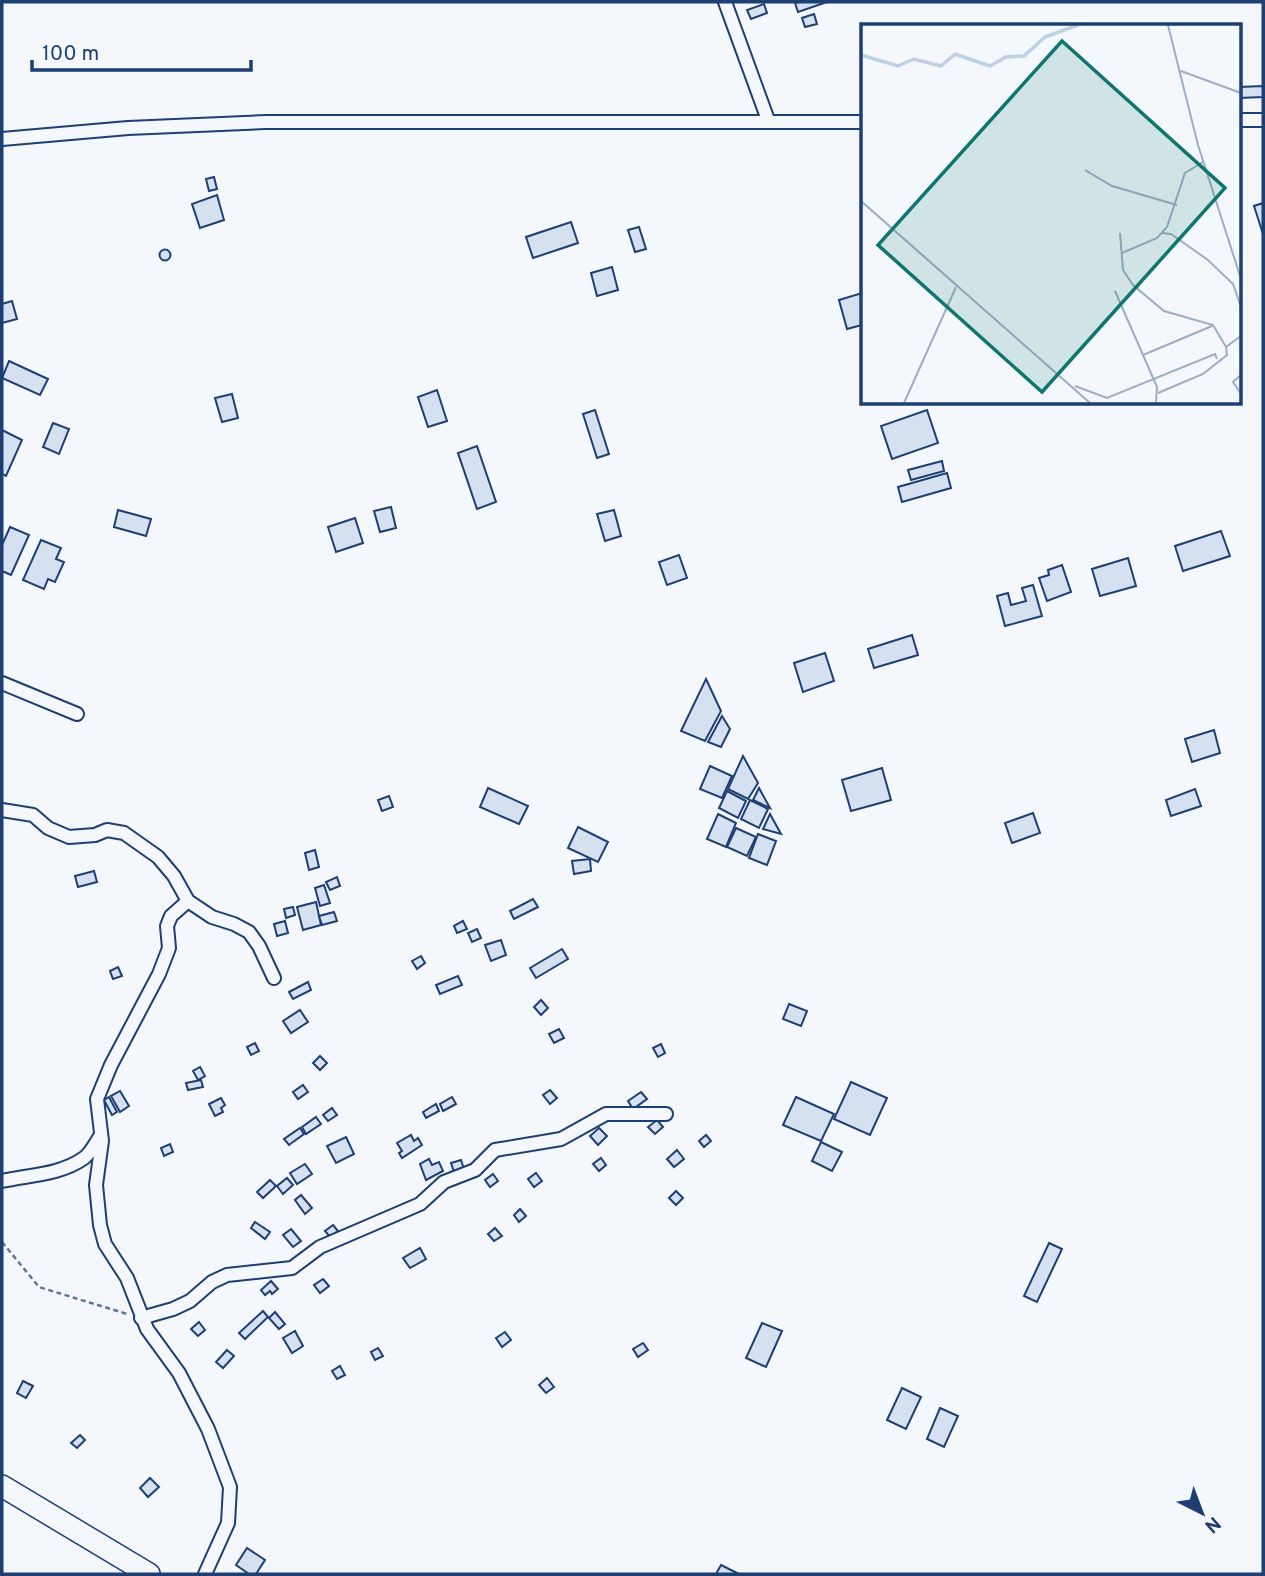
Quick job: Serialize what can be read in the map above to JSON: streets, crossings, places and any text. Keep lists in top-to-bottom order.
{
  "scale_bar": "100 m",
  "north": "bottom right"
}
